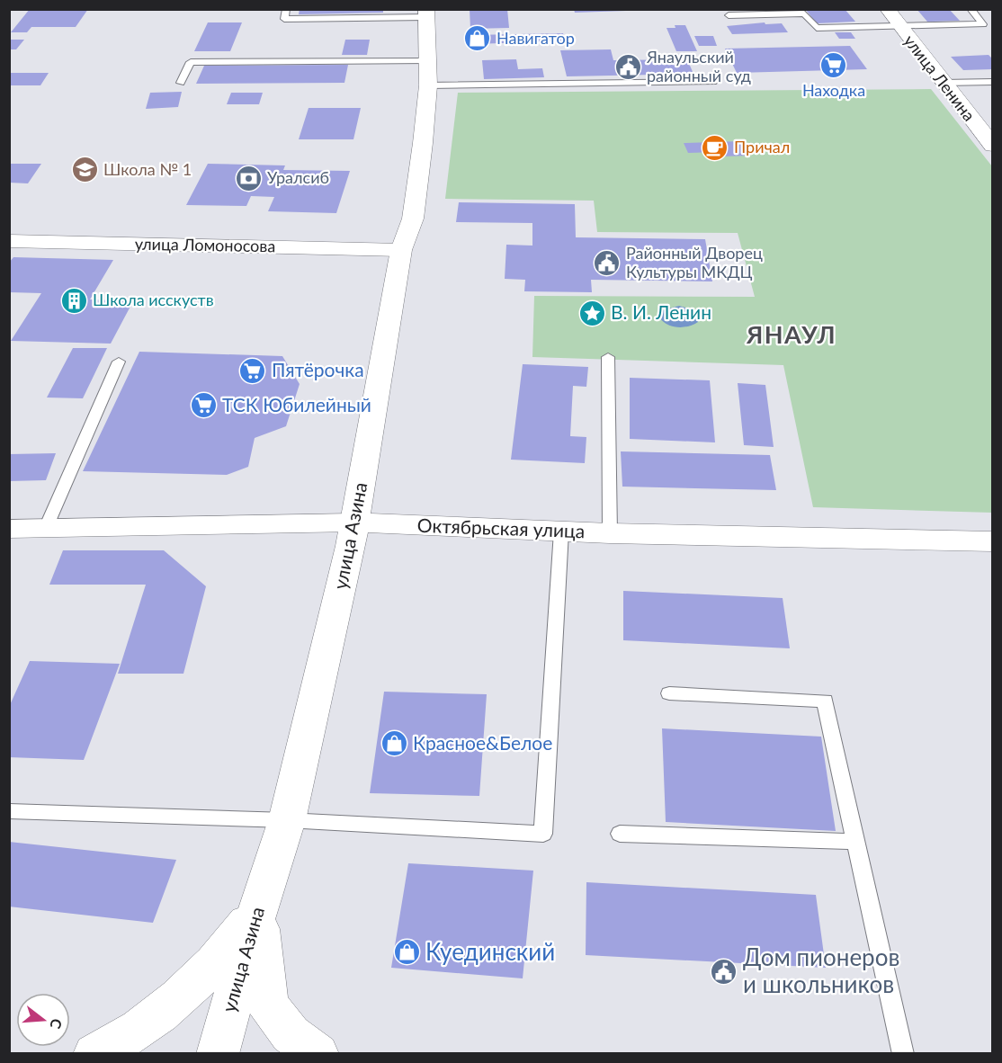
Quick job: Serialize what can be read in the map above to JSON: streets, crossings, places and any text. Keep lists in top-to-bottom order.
{
  "streets": {
    "street": [
      "улица Ленина",
      "улица Ломоносова",
      "Октябрьская улица",
      "улица Азина"
    ]
  },
  "crossings": [
    ["улица Ломоносова", "улица Азина"],
    ["Октябрьская улица", "улица Азина"]
  ],
  "districts": ["ЯНАУЛ"],
  "places": {
    "shop": ["Навигатор", "Красное&Белое", "Куединский"],
    "supermarket": ["Находка", "Пятёрочка", "ТСК Юбилейный"],
    "public building": ["Янаульский районный суд", "Районный Дворец Культуры МКДЦ", "Дом пионеров и школьников"],
    "cafe": ["Причал"],
    "school or university": ["Школа № 1"],
    "bank": ["Уралсиб"],
    "building": ["Школа исскуств"],
    "place": ["В. И. Ленин"]
  },
  "north": "right"
}
